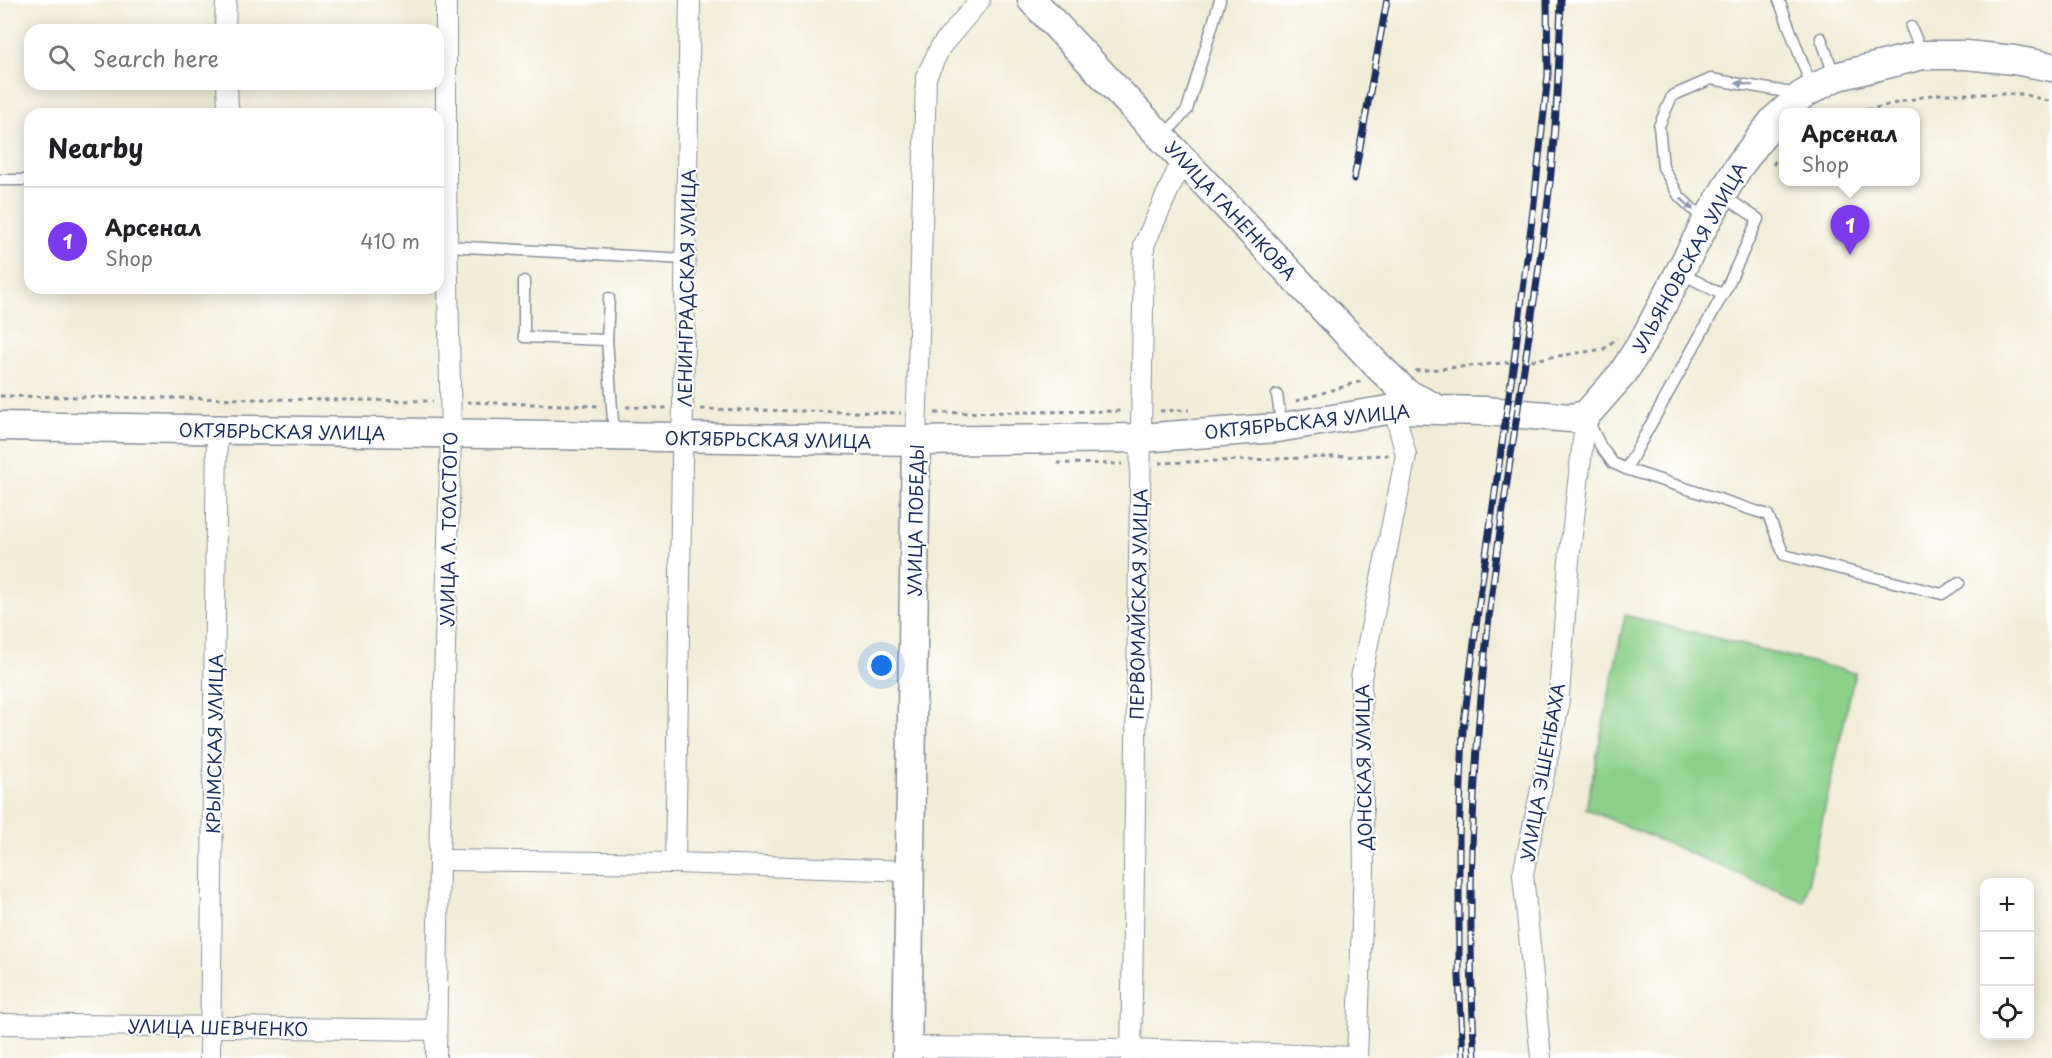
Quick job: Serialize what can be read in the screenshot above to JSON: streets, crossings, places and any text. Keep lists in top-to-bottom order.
{
  "streets": {
    "main road": [
      "УЛИЦА ГАНЕНКОВА",
      "УЛЬЯНОВСКАЯ УЛИЦА",
      "ОКТЯБРЬСКАЯ УЛИЦА",
      "УЛИЦА ПОБЕДЫ"
    ],
    "street": [
      "ЛЕНИНГРАДСКАЯ УЛИЦА",
      "УЛИЦА Л. ТОЛСТОГО",
      "ПЕРВОМАЙСКАЯ УЛИЦА",
      "КРЫМСКАЯ УЛИЦА",
      "ДОНСКАЯ УЛИЦА",
      "УЛИЦА ЭШЕНБАХА",
      "УЛИЦА ШЕВЧЕНКО"
    ]
  },
  "crossings": [
    ["УЛИЦА ГАНЕНКОВА", "ОКТЯБРЬСКАЯ УЛИЦА"],
    ["УЛИЦА ГАНЕНКОВА", "ПЕРВОМАЙСКАЯ УЛИЦА"],
    ["УЛЬЯНОВСКАЯ УЛИЦА", "ОКТЯБРЬСКАЯ УЛИЦА"],
    ["УЛЬЯНОВСКАЯ УЛИЦА", "УЛИЦА ЭШЕНБАХА"],
    ["ЛЕНИНГРАДСКАЯ УЛИЦА", "ОКТЯБРЬСКАЯ УЛИЦА"],
    ["ОКТЯБРЬСКАЯ УЛИЦА", "УЛИЦА ПОБЕДЫ"],
    ["ОКТЯБРЬСКАЯ УЛИЦА", "УЛИЦА Л. ТОЛСТОГО"],
    ["ОКТЯБРЬСКАЯ УЛИЦА", "ПЕРВОМАЙСКАЯ УЛИЦА"],
    ["ОКТЯБРЬСКАЯ УЛИЦА", "КРЫМСКАЯ УЛИЦА"],
    ["ОКТЯБРЬСКАЯ УЛИЦА", "ДОНСКАЯ УЛИЦА"],
    ["ОКТЯБРЬСКАЯ УЛИЦА", "УЛИЦА ЭШЕНБАХА"],
    ["УЛИЦА Л. ТОЛСТОГО", "УЛИЦА ШЕВЧЕНКО"],
    ["КРЫМСКАЯ УЛИЦА", "УЛИЦА ШЕВЧЕНКО"]
  ],
  "page": {
    "search": "Search here",
    "popup": ["Арсенал", "Shop"],
    "heading": "Nearby",
    "list": [
      {
        "mark": "1",
        "name": "Арсенал",
        "note": "Shop",
        "value": "410 m"
      }
    ],
    "pins": "1",
    "map_buttons": ["+", "−"]
  }
}
